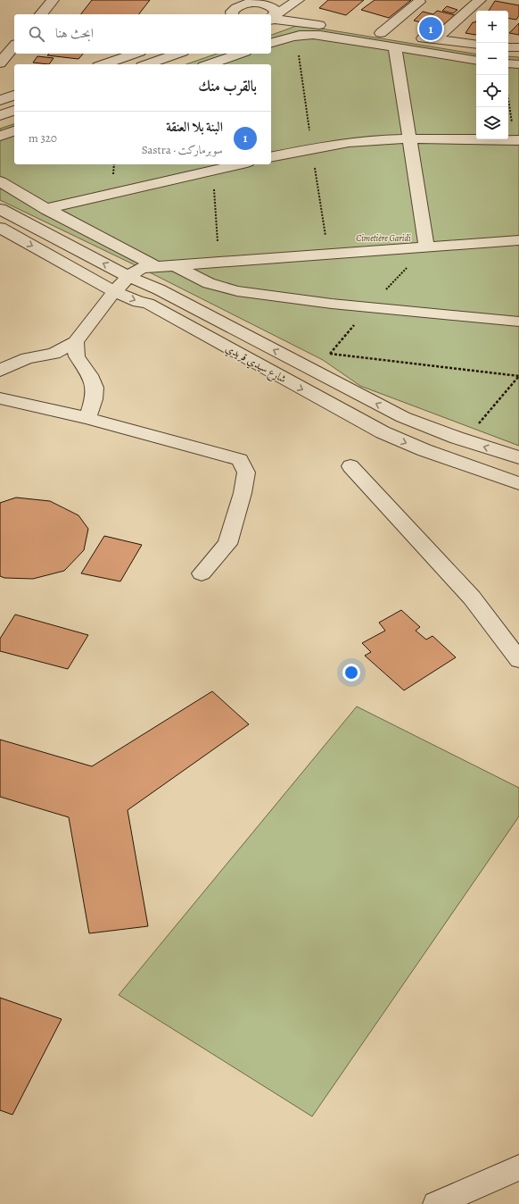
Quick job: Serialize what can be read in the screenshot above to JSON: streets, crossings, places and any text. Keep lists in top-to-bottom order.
{
  "streets": {
    "street": ["شارع سيدي قريدي"]
  },
  "parks": ["Cimetière Garidi"],
  "page": {
    "map_buttons": ["+", "−"],
    "search": "ابحث هنا",
    "pins": "1",
    "heading": "بالقرب منك",
    "list": [
      {
        "mark": "1",
        "name": "البنة بلا العنقة",
        "note": "سوبرماركت · Sastra",
        "value": "320 m"
      }
    ]
  }
}
